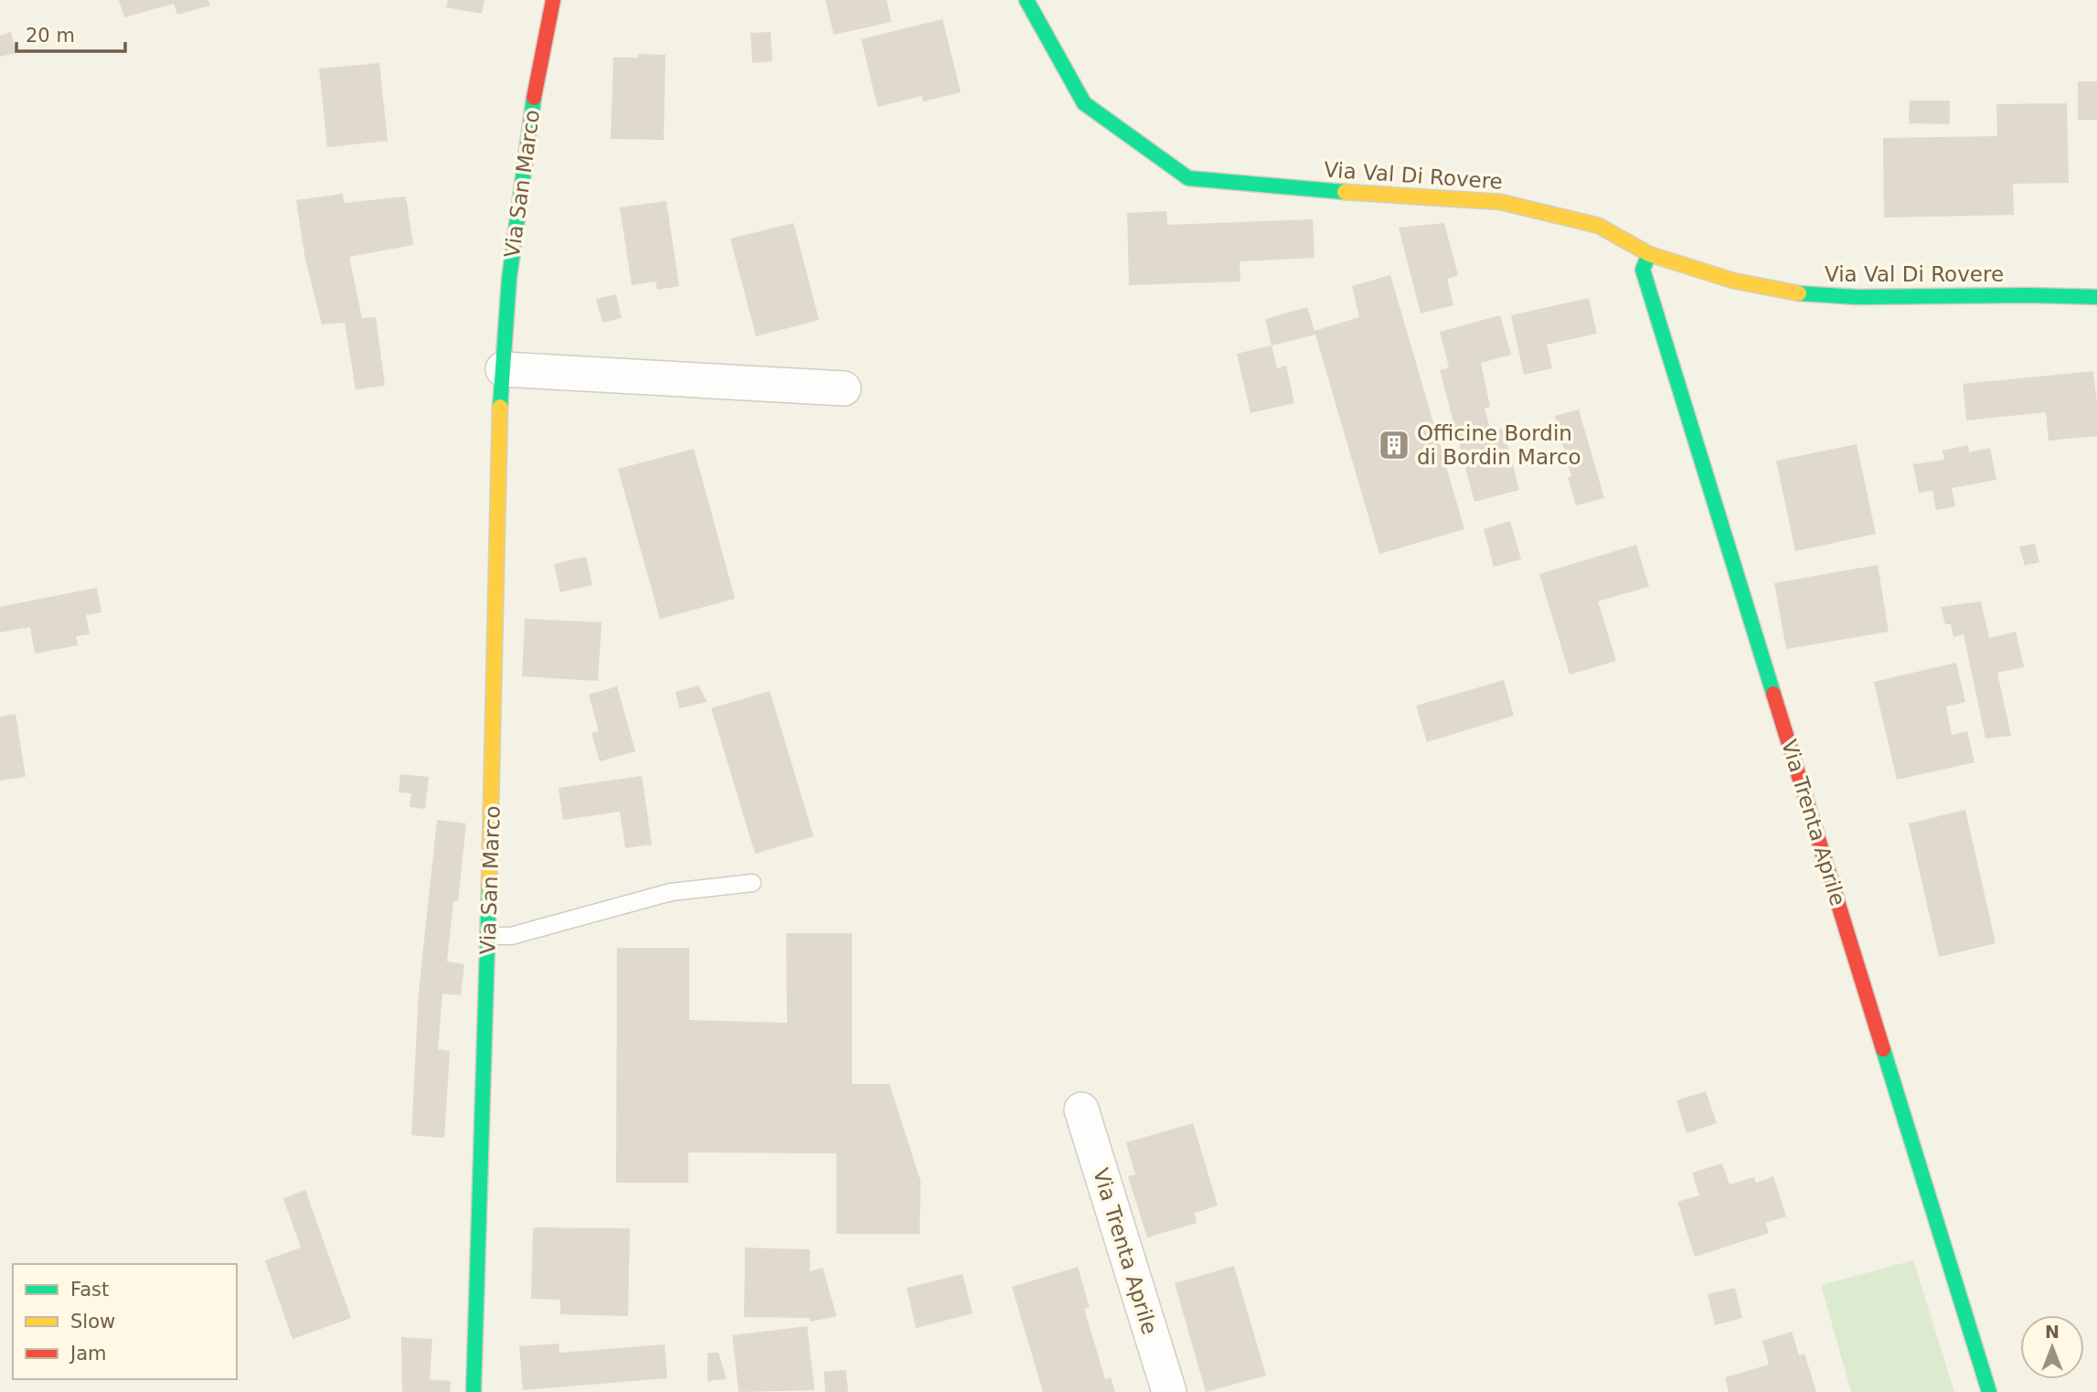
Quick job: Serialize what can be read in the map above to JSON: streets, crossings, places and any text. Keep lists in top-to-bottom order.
{
  "streets": {
    "street": ["Via Val Di Rovere", "Via San Marco", "Via Trenta Aprile"]
  },
  "crossings": [
    ["Via Val Di Rovere", "Via Trenta Aprile"]
  ],
  "places": {
    "building": ["Officine Bordin di Bordin Marco"]
  },
  "legend": ["Fast", "Slow", "Jam"],
  "scale_bar": "20 m",
  "north": "top"
}
